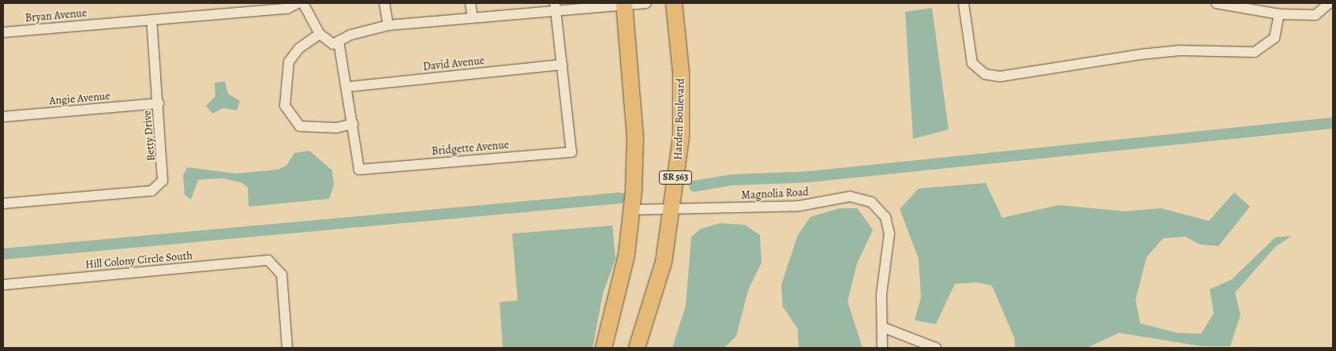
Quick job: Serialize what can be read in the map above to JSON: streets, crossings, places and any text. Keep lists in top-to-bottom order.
{
  "streets": {
    "main road": ["Harden Boulevard", "SR 563"],
    "street": [
      "Bryan Avenue",
      "David Avenue",
      "Angie Avenue",
      "Betty Drive",
      "Bridgette Avenue",
      "Magnolia Road",
      "Hill Colony Circle South"
    ]
  },
  "crossings": [
    ["Bryan Avenue", "Betty Drive"],
    ["David Avenue", "Bridgette Avenue"],
    ["Angie Avenue", "Betty Drive"],
    ["Harden Boulevard", "Magnolia Road"]
  ]
}
